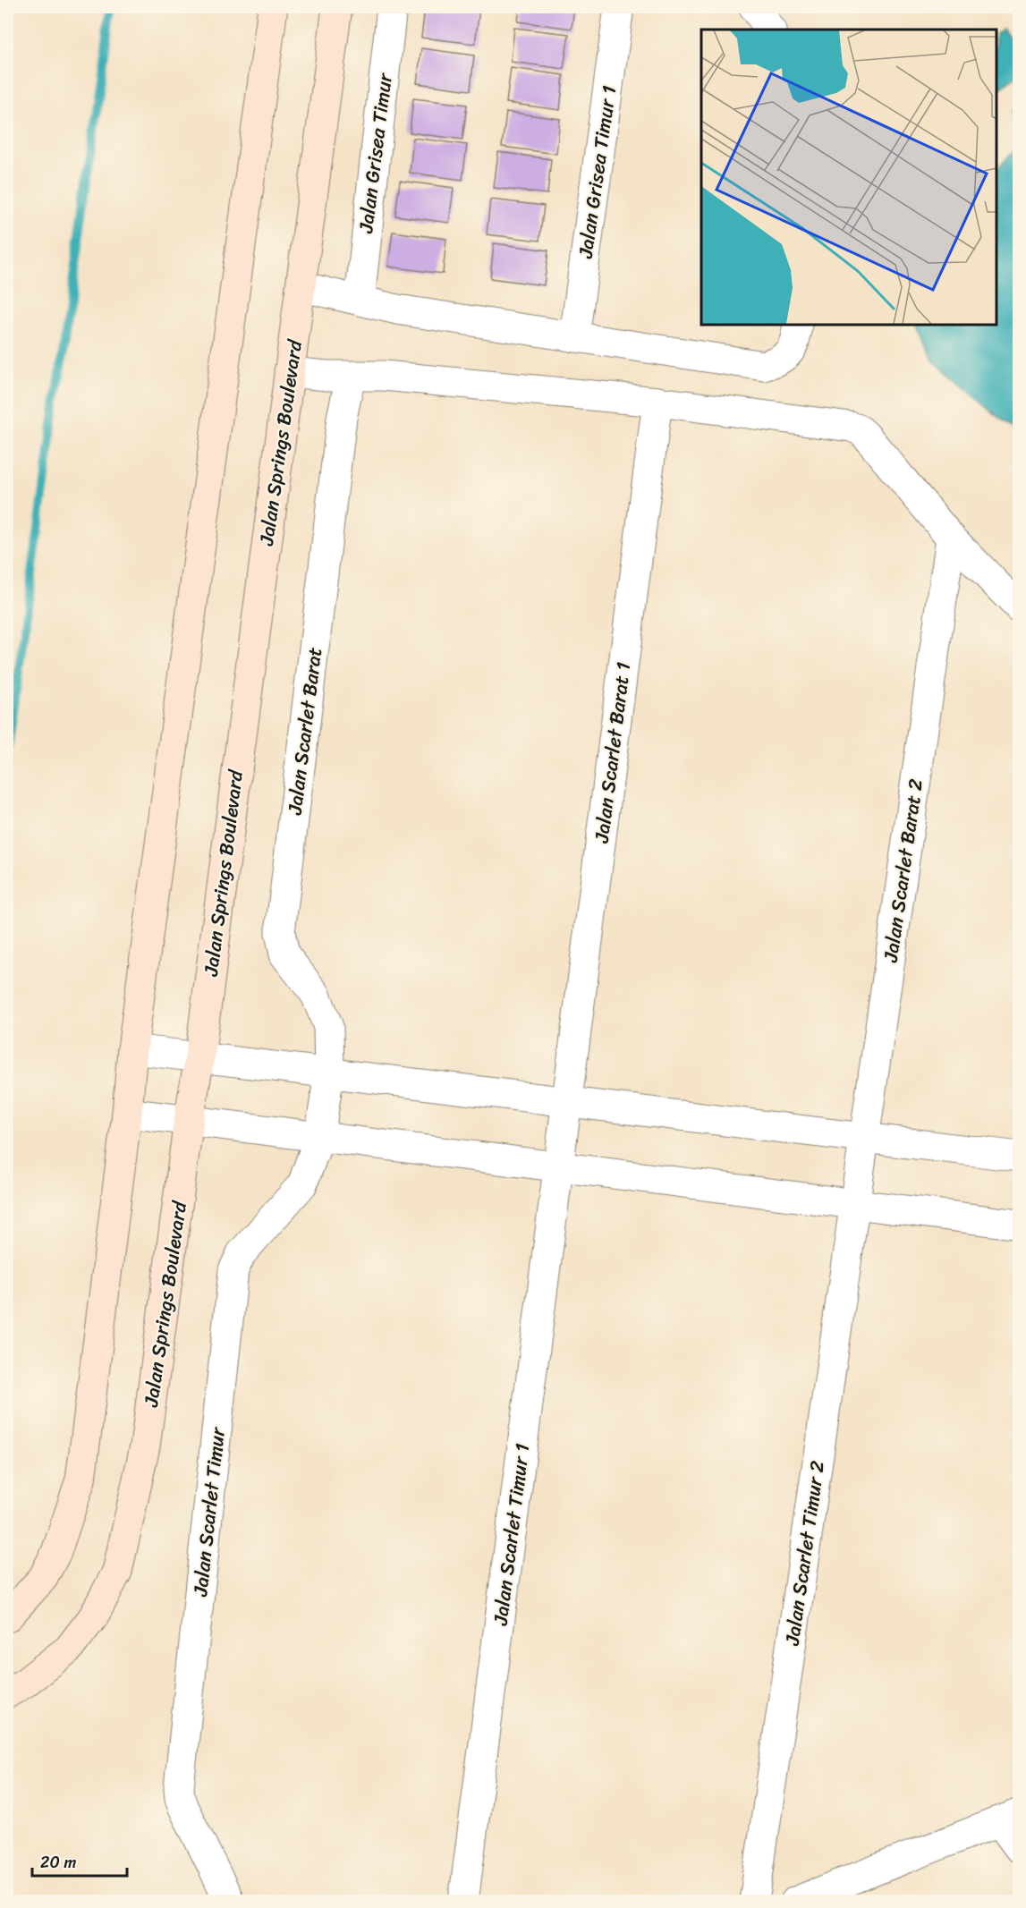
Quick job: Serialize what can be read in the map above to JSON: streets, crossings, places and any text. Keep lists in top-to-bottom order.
{
  "streets": {
    "main road": ["Jalan Springs Boulevard"],
    "street": [
      "Jalan Grisea Timur",
      "Jalan Grisea Timur 1",
      "Jalan Scarlet Barat",
      "Jalan Scarlet Barat 1",
      "Jalan Scarlet Barat 2",
      "Jalan Scarlet Timur",
      "Jalan Scarlet Timur 1",
      "Jalan Scarlet Timur 2"
    ]
  },
  "crossings": [
    ["Jalan Scarlet Barat", "Jalan Scarlet Timur"],
    ["Jalan Scarlet Barat 1", "Jalan Scarlet Timur 1"],
    ["Jalan Scarlet Barat 2", "Jalan Scarlet Timur 2"]
  ],
  "scale_bar": "20 m"
}
